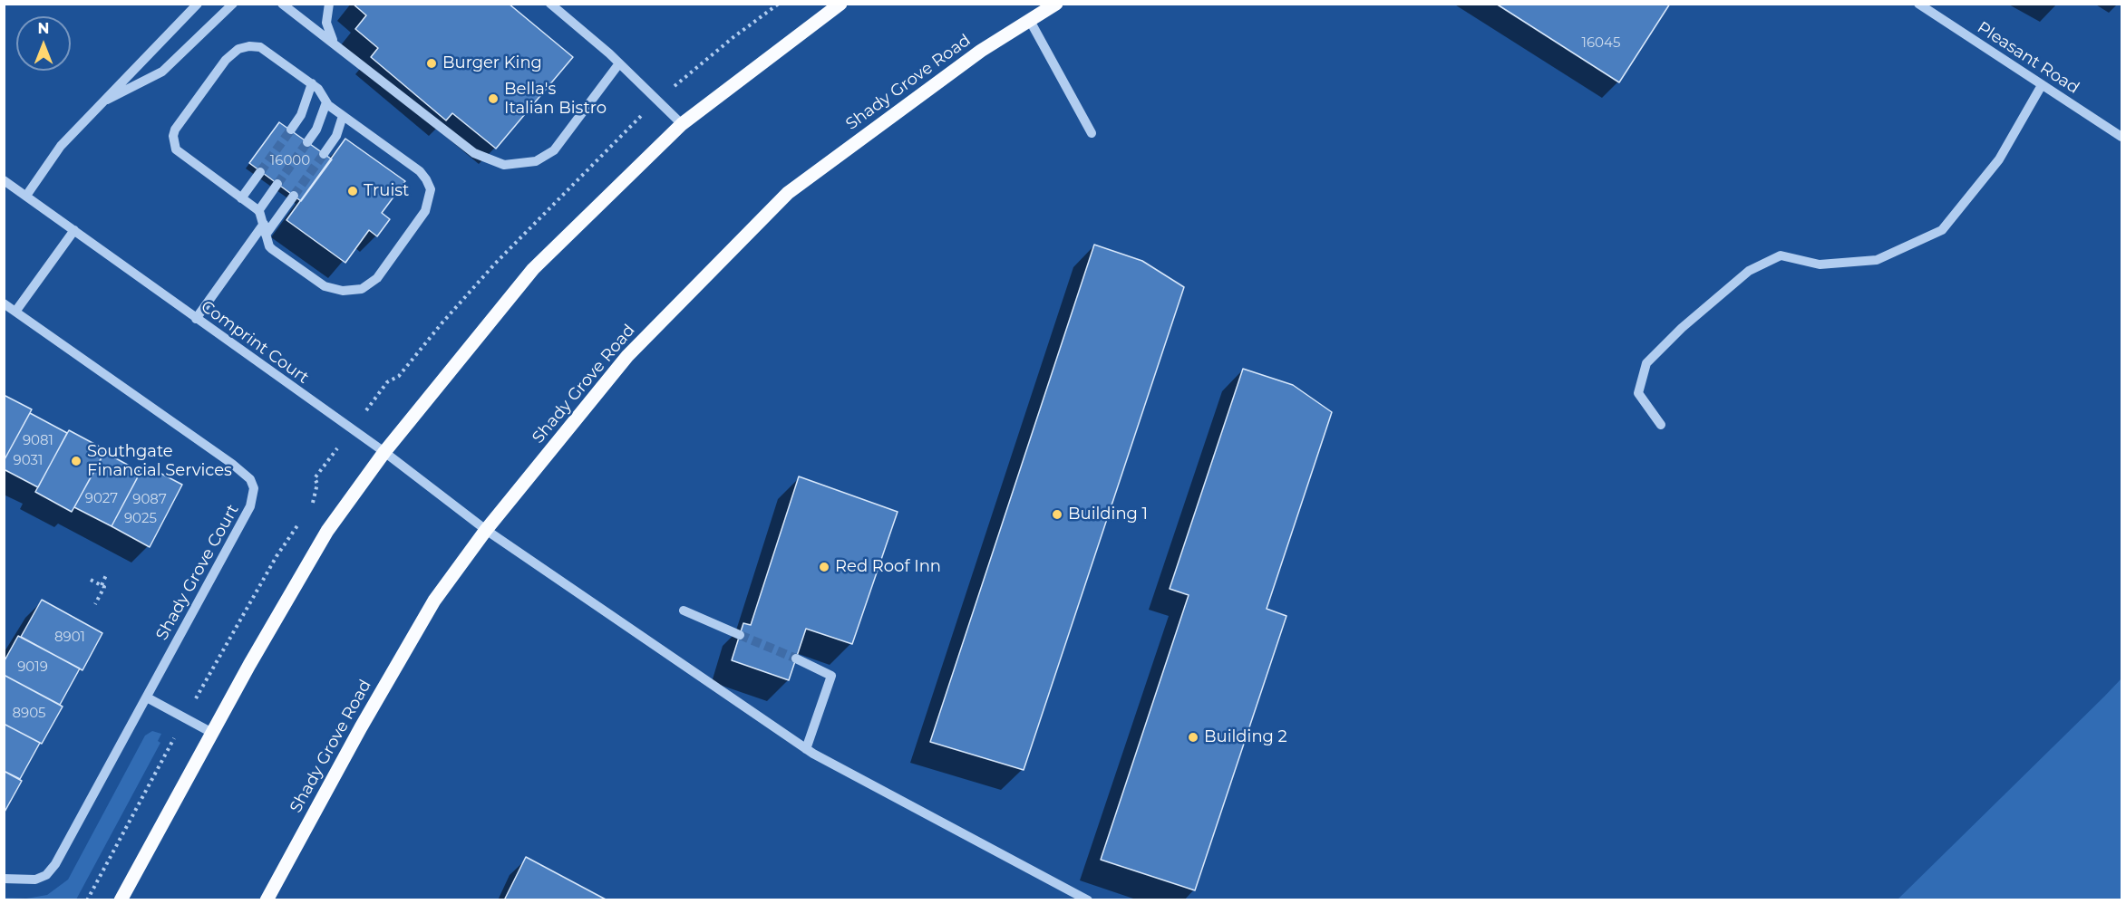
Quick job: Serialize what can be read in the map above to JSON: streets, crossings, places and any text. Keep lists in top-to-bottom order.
{
  "streets": {
    "main road": ["Shady Grove Road"],
    "street": ["Pleasant Road", "Comprint Court", "Shady Grove Court"]
  },
  "crossings": [
    ["Shady Grove Road", "Comprint Court"]
  ],
  "places": [
    "Burger King",
    "Bella's Italian Bistro",
    "Truist",
    "Southgate Financial Services",
    "Building 1",
    "Red Roof Inn",
    "Building 2"
  ],
  "house_numbers": [
    "16045",
    "16000",
    "9081",
    "9031",
    "9027",
    "9087",
    "9025",
    "8901",
    "9019",
    "8905"
  ],
  "north": "top"
}
